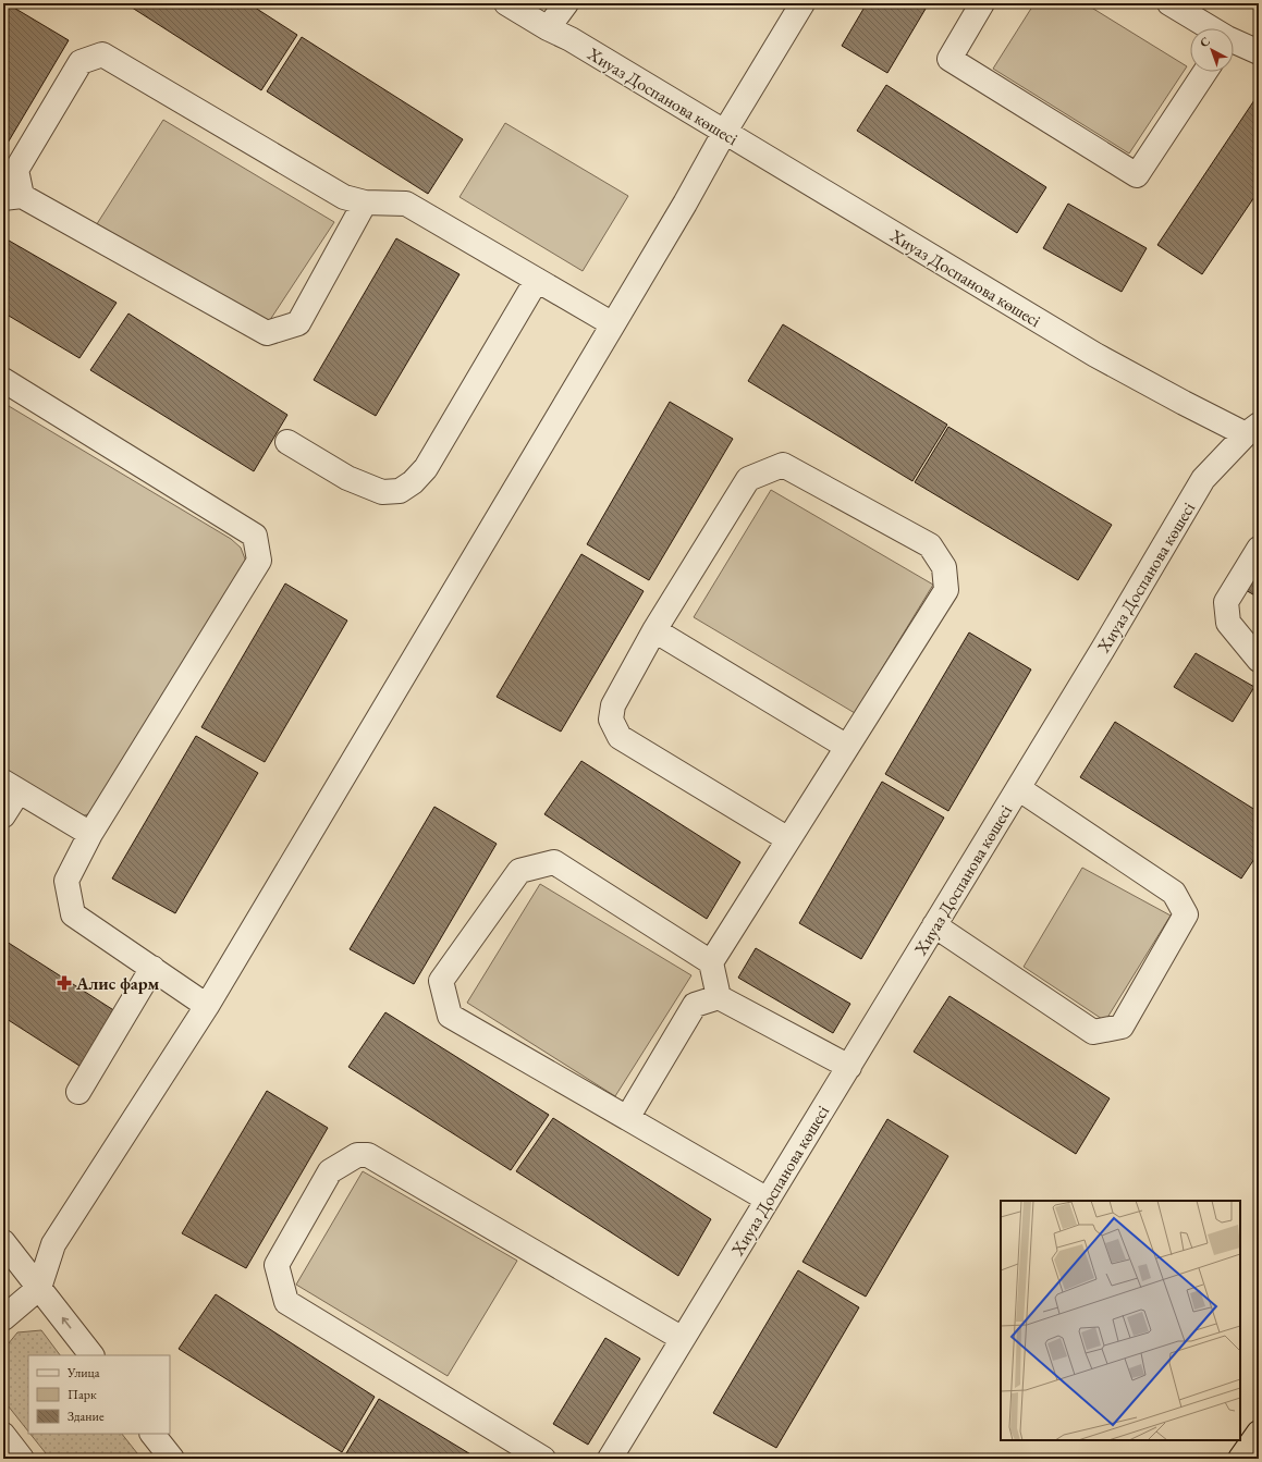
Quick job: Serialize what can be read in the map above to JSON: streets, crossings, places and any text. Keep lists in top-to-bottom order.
{
  "streets": {
    "street": ["Хиуаз Доспанова көшесі"]
  },
  "places": {
    "pharmacy": ["Алис фарм"]
  },
  "legend": ["Улица", "Парк", "Здание"],
  "north": "top left"
}
